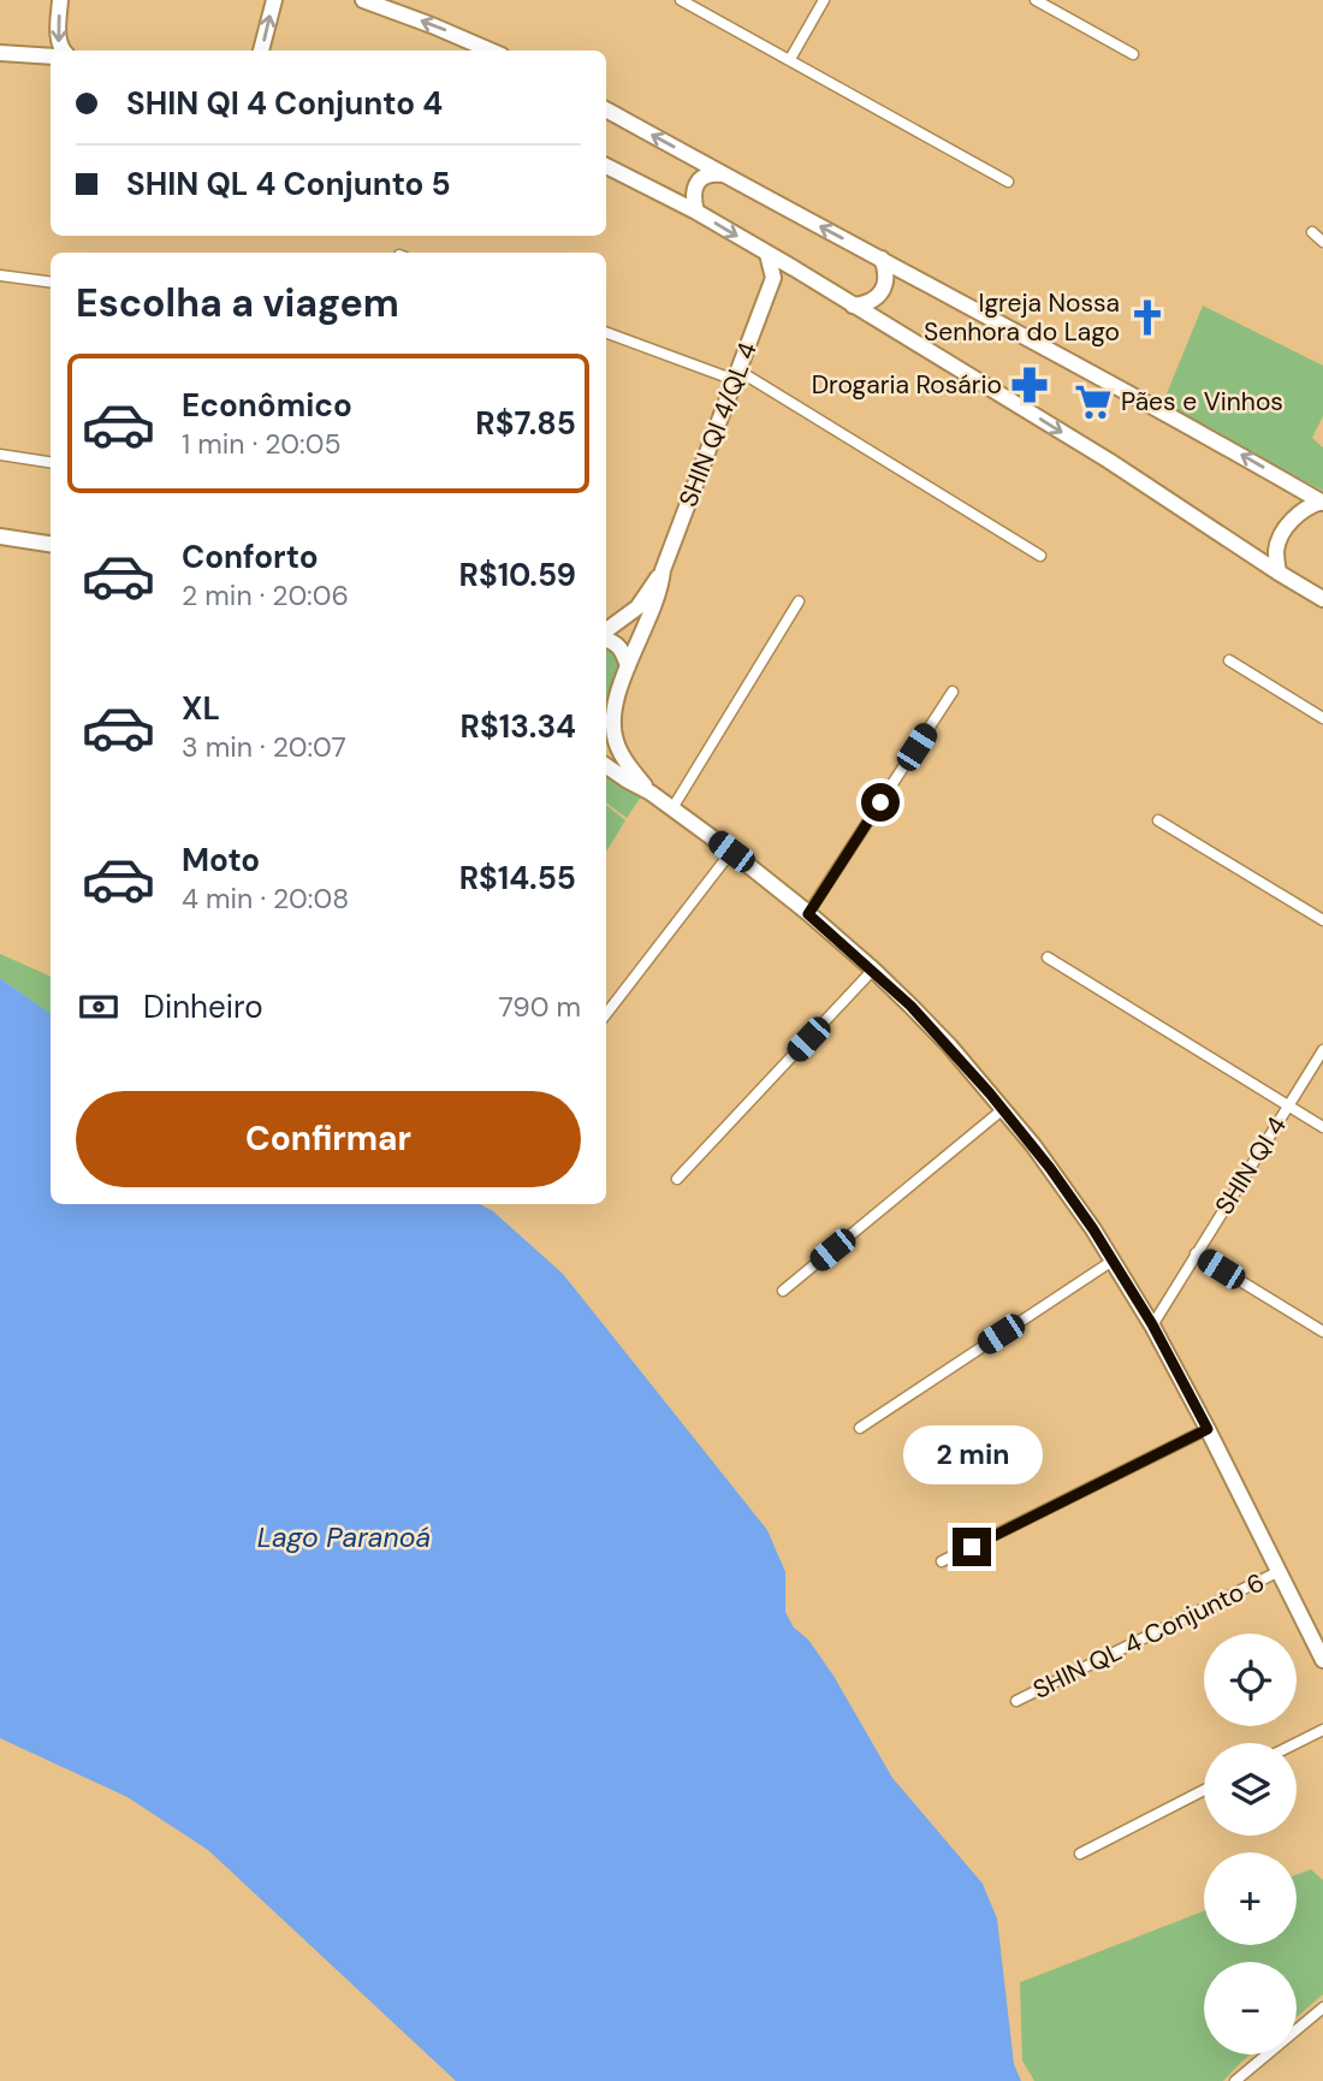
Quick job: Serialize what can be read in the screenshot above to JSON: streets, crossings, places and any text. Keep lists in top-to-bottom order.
{
  "streets": {
    "main road": ["SHIN QI 4/QL 4"],
    "street": ["SHIN QI 4", "SHIN QL 4 Conjunto 6"]
  },
  "crossings": [
    ["SHIN QI 4/QL 4", "SHIN QI 4"],
    ["SHIN QI 4/QL 4", "SHIN QL 4 Conjunto 6"]
  ],
  "water": ["Lago Paranoá"],
  "places": {
    "church": ["Igreja Nossa Senhora do Lago"],
    "pharmacy": ["Drogaria Rosário"],
    "supermarket": ["Pães e Vinhos"]
  },
  "page": {
    "banner": ["SHIN QI 4 Conjunto 4", "SHIN QL 4 Conjunto 5"],
    "heading": "Escolha a viagem",
    "list": [
      {
        "name": "Econômico",
        "note": "1 min · 20:05",
        "value": "R$7.85"
      },
      {
        "name": "Conforto",
        "note": "2 min · 20:06",
        "value": "R$10.59"
      },
      {
        "name": "XL",
        "note": "3 min · 20:07",
        "value": "R$13.34"
      },
      {
        "name": "Moto",
        "note": "4 min · 20:08",
        "value": "R$14.55"
      }
    ],
    "pay": ["Dinheiro", "790 m"],
    "buttons": "Confirmar",
    "bubble": "2 min",
    "map_buttons": ["+", "−"]
  }
}
